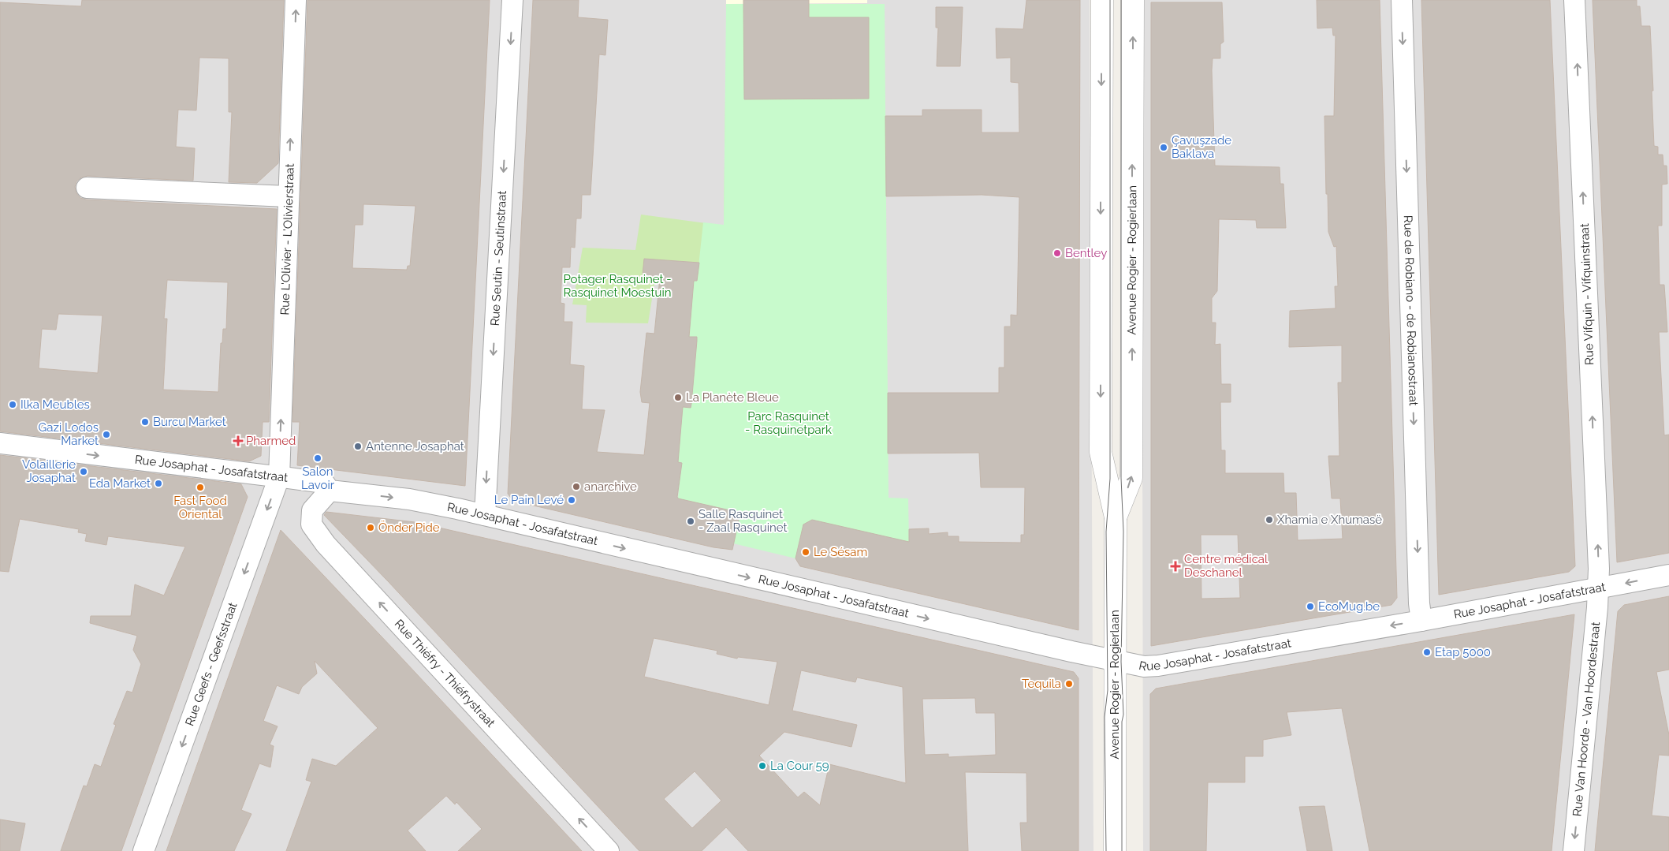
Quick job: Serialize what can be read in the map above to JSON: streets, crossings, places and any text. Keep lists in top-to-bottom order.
{
  "streets": {
    "street": [
      "Rue L'Olivier - L'Olivierstraat",
      "Rue Seutin - Seutinstraat",
      "Avenue Rogier - Rogierlaan",
      "Rue Vifquin - Vifquinstraat",
      "Rue de Robiano - de Robianostraat",
      "Rue Josaphat - Josafatstraat",
      "Rue Geefs - Geefsstraat",
      "Rue Thiéfry - Thiéfrystraat",
      "Rue Van Hoorde - Van Hoordestraat"
    ]
  },
  "crossings": [
    ["Rue L'Olivier - L'Olivierstraat", "Rue Josaphat - Josafatstraat"],
    ["Rue L'Olivier - L'Olivierstraat", "Rue Geefs - Geefsstraat"],
    ["Rue Seutin - Seutinstraat", "Rue Josaphat - Josafatstraat"],
    ["Avenue Rogier - Rogierlaan", "Rue Josaphat - Josafatstraat"],
    ["Rue Vifquin - Vifquinstraat", "Rue Josaphat - Josafatstraat"],
    ["Rue Vifquin - Vifquinstraat", "Rue Van Hoorde - Van Hoordestraat"],
    ["Rue de Robiano - de Robianostraat", "Rue Josaphat - Josafatstraat"],
    ["Rue Josaphat - Josafatstraat", "Rue Geefs - Geefsstraat"],
    ["Rue Josaphat - Josafatstraat", "Rue Thiéfry - Thiéfrystraat"],
    ["Rue Josaphat - Josafatstraat", "Rue Van Hoorde - Van Hoordestraat"]
  ],
  "one_way": [
    "Rue L'Olivier - L'Olivierstraat",
    "Rue Seutin - Seutinstraat",
    "Rue Vifquin - Vifquinstraat",
    "Rue de Robiano - de Robianostraat",
    "Rue Geefs - Geefsstraat",
    "Rue Thiéfry - Thiéfrystraat",
    "Rue Van Hoorde - Van Hoordestraat"
  ],
  "parks": ["Potager Rasquinet - Rasquinet Moestuin", "Parc Rasquinet - Rasquinetpark"],
  "places": {
    "other": [
      "Çavuşzade Baklava",
      "Bentley",
      "La Planète Bleue",
      "Ilka Meubles",
      "Burcu Market",
      "Gazi Lodos Market",
      "Antenne Josaphat",
      "Salon Lavoir",
      "Volaillerie Josaphat",
      "Eda Market",
      "anarchive",
      "Fast Food Oriental",
      "Le Pain Levé",
      "Xhamia e Xhumasë",
      "Salle Rasquinet - Zaal Rasquinet",
      "Önder Pide",
      "Le Sésam",
      "EcoMug.be",
      "Etap 5000",
      "Tequila",
      "La Cour 59"
    ],
    "health": ["Pharmed", "Centre médical Deschanel"]
  }
}
